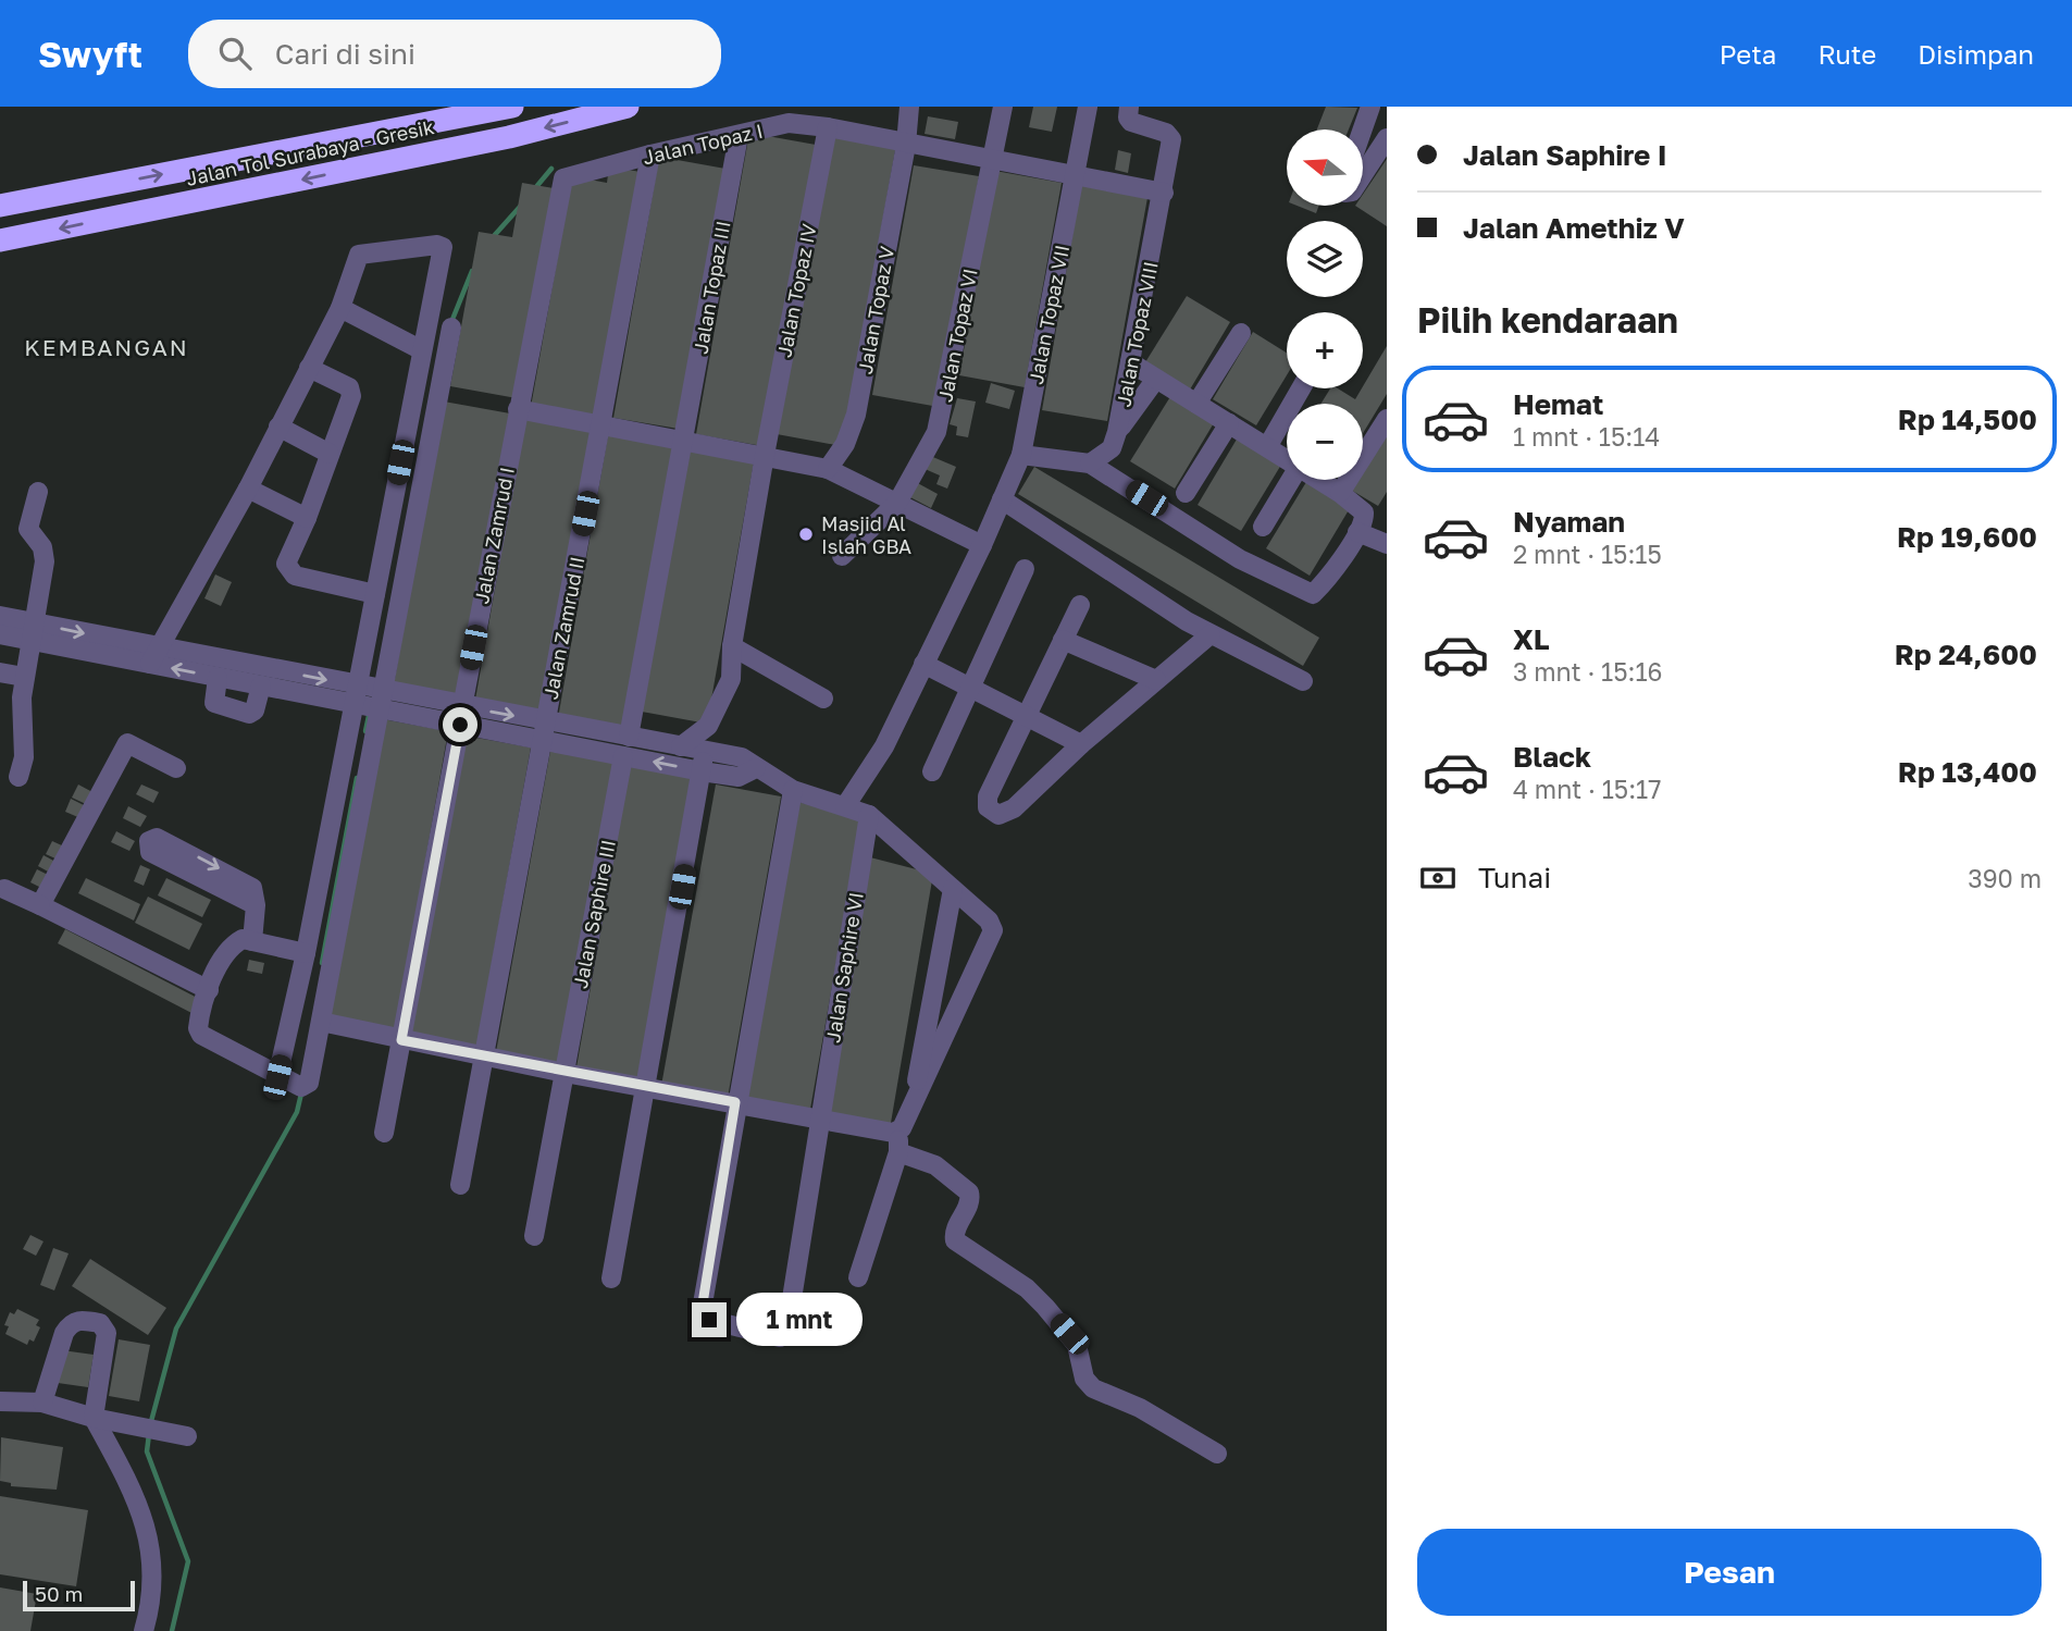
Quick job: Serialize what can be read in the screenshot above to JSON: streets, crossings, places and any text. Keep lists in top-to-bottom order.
{
  "streets": {
    "highway": ["Jalan Tol Surabaya - Gresik"],
    "street": [
      "Jalan Topaz I",
      "Jalan Topaz III",
      "Jalan Topaz IV",
      "Jalan Topaz V",
      "Jalan Topaz VII",
      "Jalan Topaz VIII",
      "Jalan Topaz VI",
      "Jalan Zamrud I",
      "Jalan Zamrud II",
      "Jalan Saphire III",
      "Jalan Saphire VI"
    ]
  },
  "crossings": [
    ["Jalan Topaz I", "Jalan Topaz III"],
    ["Jalan Topaz I", "Jalan Topaz IV"],
    ["Jalan Topaz I", "Jalan Topaz V"],
    ["Jalan Topaz I", "Jalan Topaz VII"],
    ["Jalan Topaz I", "Jalan Topaz VIII"],
    ["Jalan Topaz I", "Jalan Topaz VI"],
    ["Jalan Topaz I", "Jalan Zamrud I"],
    ["Jalan Topaz I", "Jalan Zamrud II"]
  ],
  "districts": ["KEMBANGAN"],
  "places": ["Masjid Al Islah GBA"],
  "scale_bar": "50 m",
  "north": "left",
  "page": {
    "header": "Swyft",
    "search": "Cari di sini",
    "nav": ["Peta", "Rute", "Disimpan"],
    "banner": ["Jalan Saphire I", "Jalan Amethiz V"],
    "map_buttons": ["+", "−"],
    "heading": "Pilih kendaraan",
    "list": [
      {
        "name": "Hemat",
        "note": "1 mnt · 15:14",
        "value": "Rp 14,500"
      },
      {
        "name": "Nyaman",
        "note": "2 mnt · 15:15",
        "value": "Rp 19,600"
      },
      {
        "name": "XL",
        "note": "3 mnt · 15:16",
        "value": "Rp 24,600"
      },
      {
        "name": "Black",
        "note": "4 mnt · 15:17",
        "value": "Rp 13,400"
      }
    ],
    "pay": ["Tunai", "390 m"],
    "bubble": "1 mnt",
    "buttons": "Pesan",
    "scale": "50 m"
  }
}
